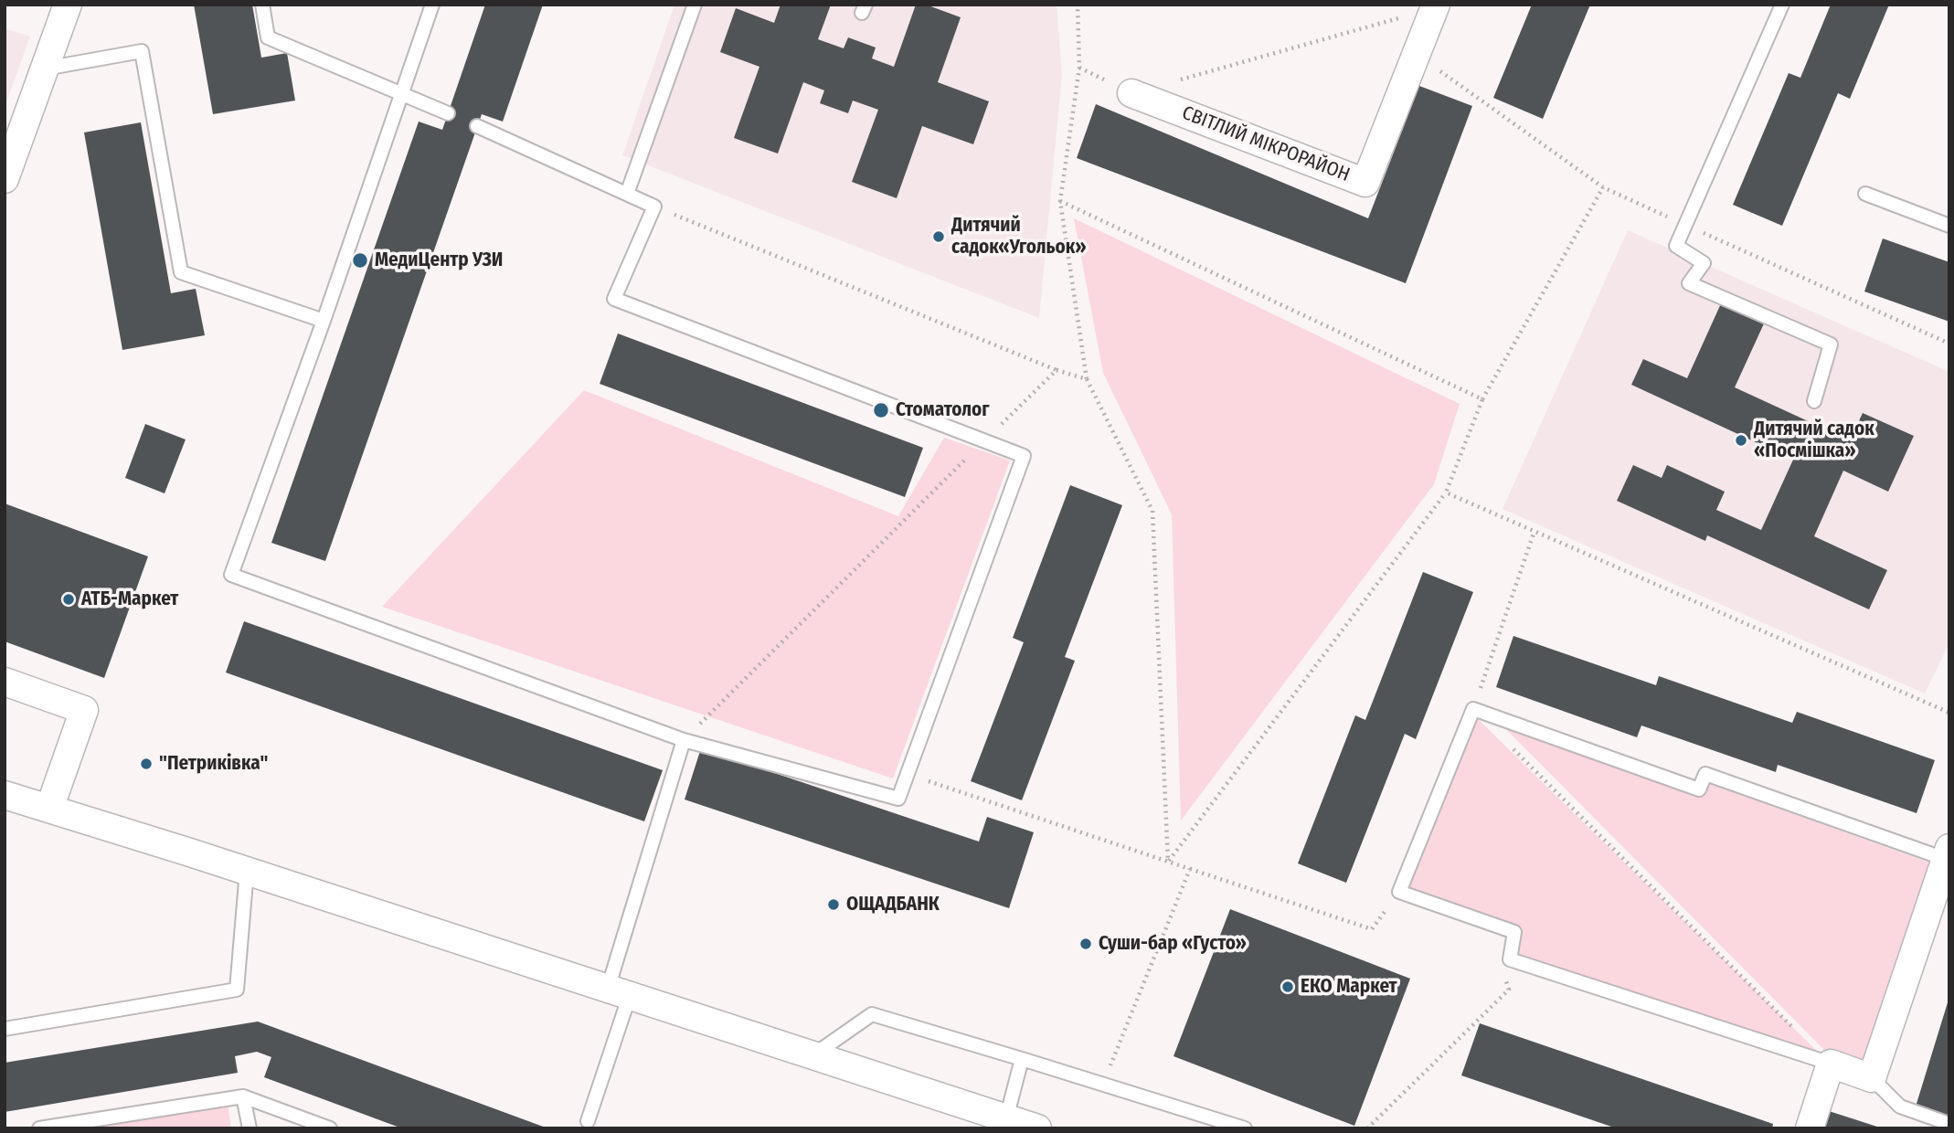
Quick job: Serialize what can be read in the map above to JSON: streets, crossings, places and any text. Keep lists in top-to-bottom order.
{
  "streets": {
    "street": ["СВІТЛИЙ МІКРОРАЙОН"]
  },
  "places": [
    "Дитячий садок«Угольок»",
    "МедиЦентр УЗИ",
    "Стоматолог",
    "Дитячий садок «Посмішка»",
    "АТБ-Маркет",
    "\"Петриківка\"",
    "ОЩАДБАНК",
    "Суши-бар «Густо»",
    "ЕКО Маркет"
  ]
}
